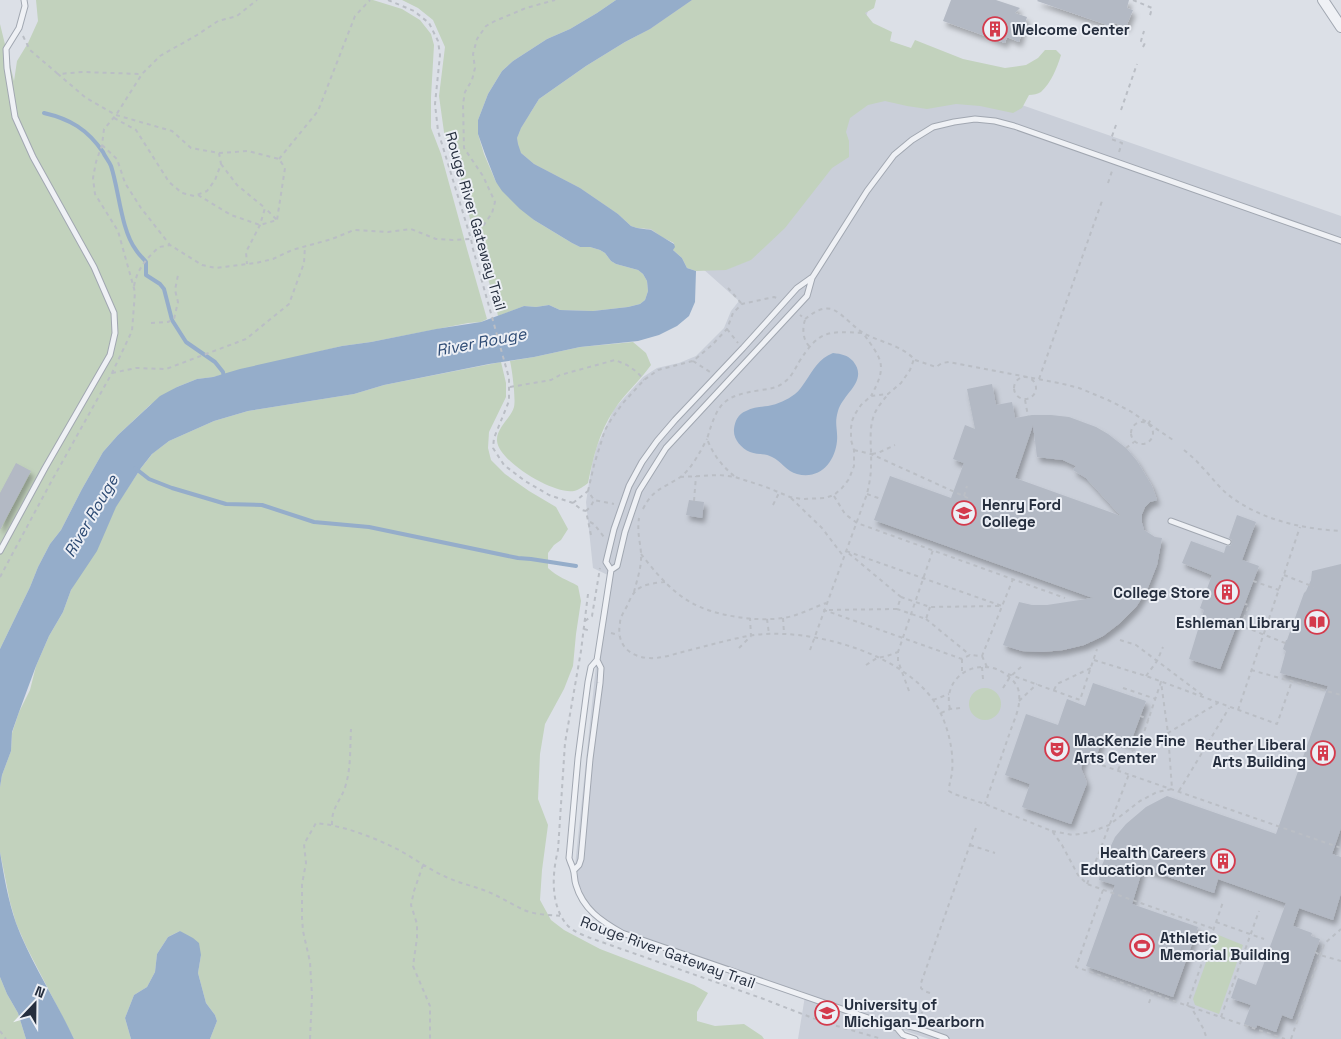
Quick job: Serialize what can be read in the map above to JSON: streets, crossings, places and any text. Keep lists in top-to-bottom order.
{
  "streets": {
    "path": ["Rouge River Gateway Trail"]
  },
  "water": ["River Rouge"],
  "places": {
    "building": [
      "Welcome Center",
      "College Store",
      "Reuther Liberal Arts Building",
      "Health Careers Education Center"
    ],
    "school or university": ["Henry Ford College", "University of Michigan-Dearborn"],
    "library": ["Eshleman Library"],
    "theatre": ["MacKenzie Fine Arts Center"],
    "sports": ["Athletic Memorial Building"]
  },
  "north": "top"
}
